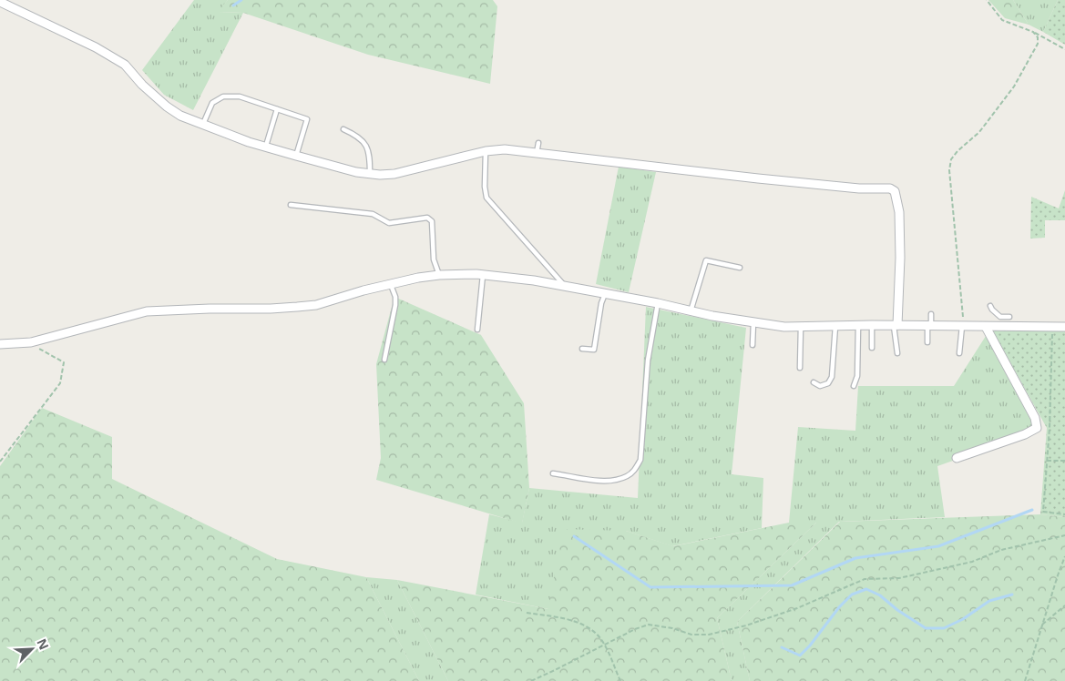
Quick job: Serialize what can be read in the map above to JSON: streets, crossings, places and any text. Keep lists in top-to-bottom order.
{
  "north": "top right"
}
